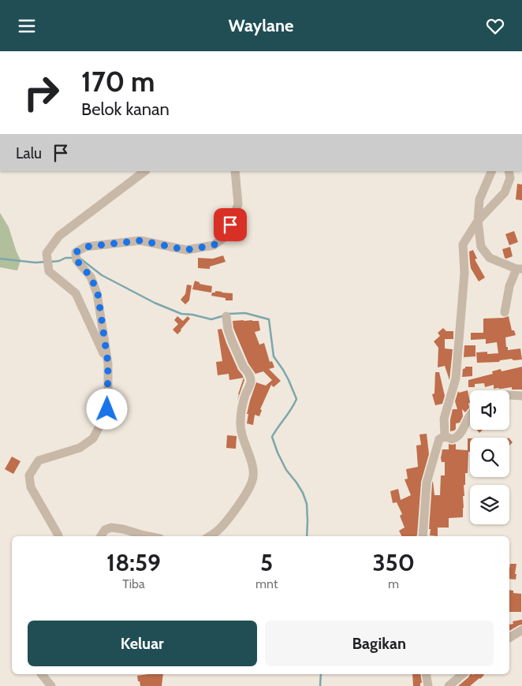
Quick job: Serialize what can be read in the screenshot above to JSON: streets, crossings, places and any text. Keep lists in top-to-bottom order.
{
  "page": {
    "header": "Waylane",
    "turn": ["170 m", "Belok kanan"],
    "then": "Lalu",
    "eta": [
      "18:59",
      "Tiba",
      "5",
      "mnt",
      "350",
      "m"
    ],
    "buttons": ["Keluar", "Bagikan"]
  }
}
